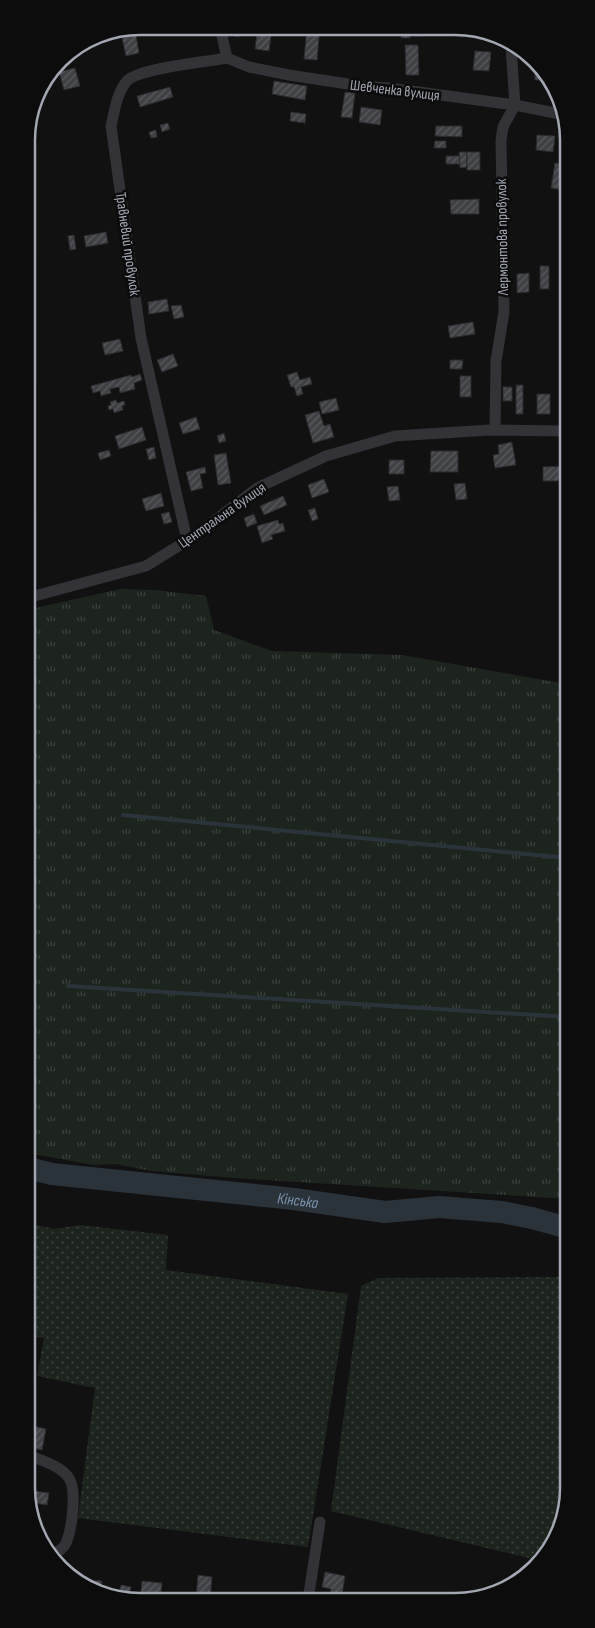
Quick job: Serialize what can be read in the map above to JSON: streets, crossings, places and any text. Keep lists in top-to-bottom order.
{
  "streets": {
    "street": [
      "Шевченка вулиця",
      "Лермонтова провулок",
      "Травневий провулок",
      "Центральна вулиця"
    ]
  },
  "crossings": [
    ["Шевченка вулиця", "Лермонтова провулок"],
    ["Шевченка вулиця", "Травневий провулок"],
    ["Лермонтова провулок", "Центральна вулиця"],
    ["Травневий провулок", "Центральна вулиця"]
  ],
  "water": ["Кінська"]
}
